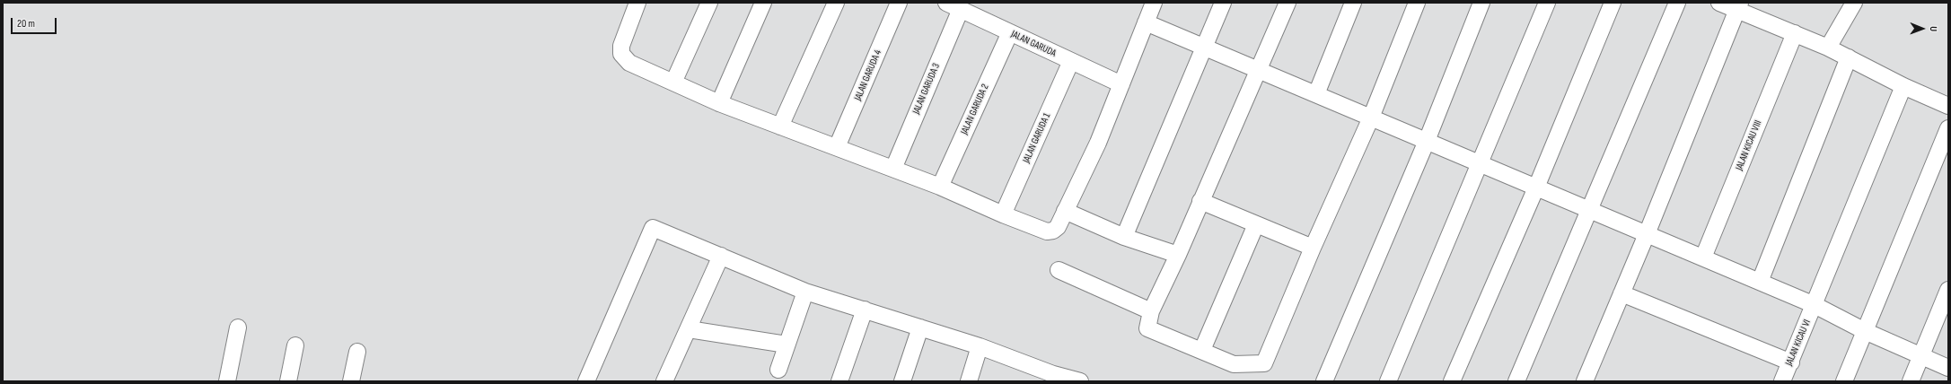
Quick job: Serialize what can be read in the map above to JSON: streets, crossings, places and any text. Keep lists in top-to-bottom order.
{
  "streets": {
    "street": [
      "JALAN GARUDA",
      "JALAN GARUDA 4",
      "JALAN GARUDA 3",
      "JALAN GARUDA 2",
      "JALAN GARUDA 1",
      "JALAN KICAU VIII",
      "JALAN KICAU VI"
    ]
  },
  "crossings": [
    ["JALAN GARUDA", "JALAN GARUDA 3"],
    ["JALAN GARUDA", "JALAN GARUDA 2"],
    ["JALAN GARUDA", "JALAN GARUDA 1"]
  ],
  "scale_bar": "20 m",
  "north": "right"
}
